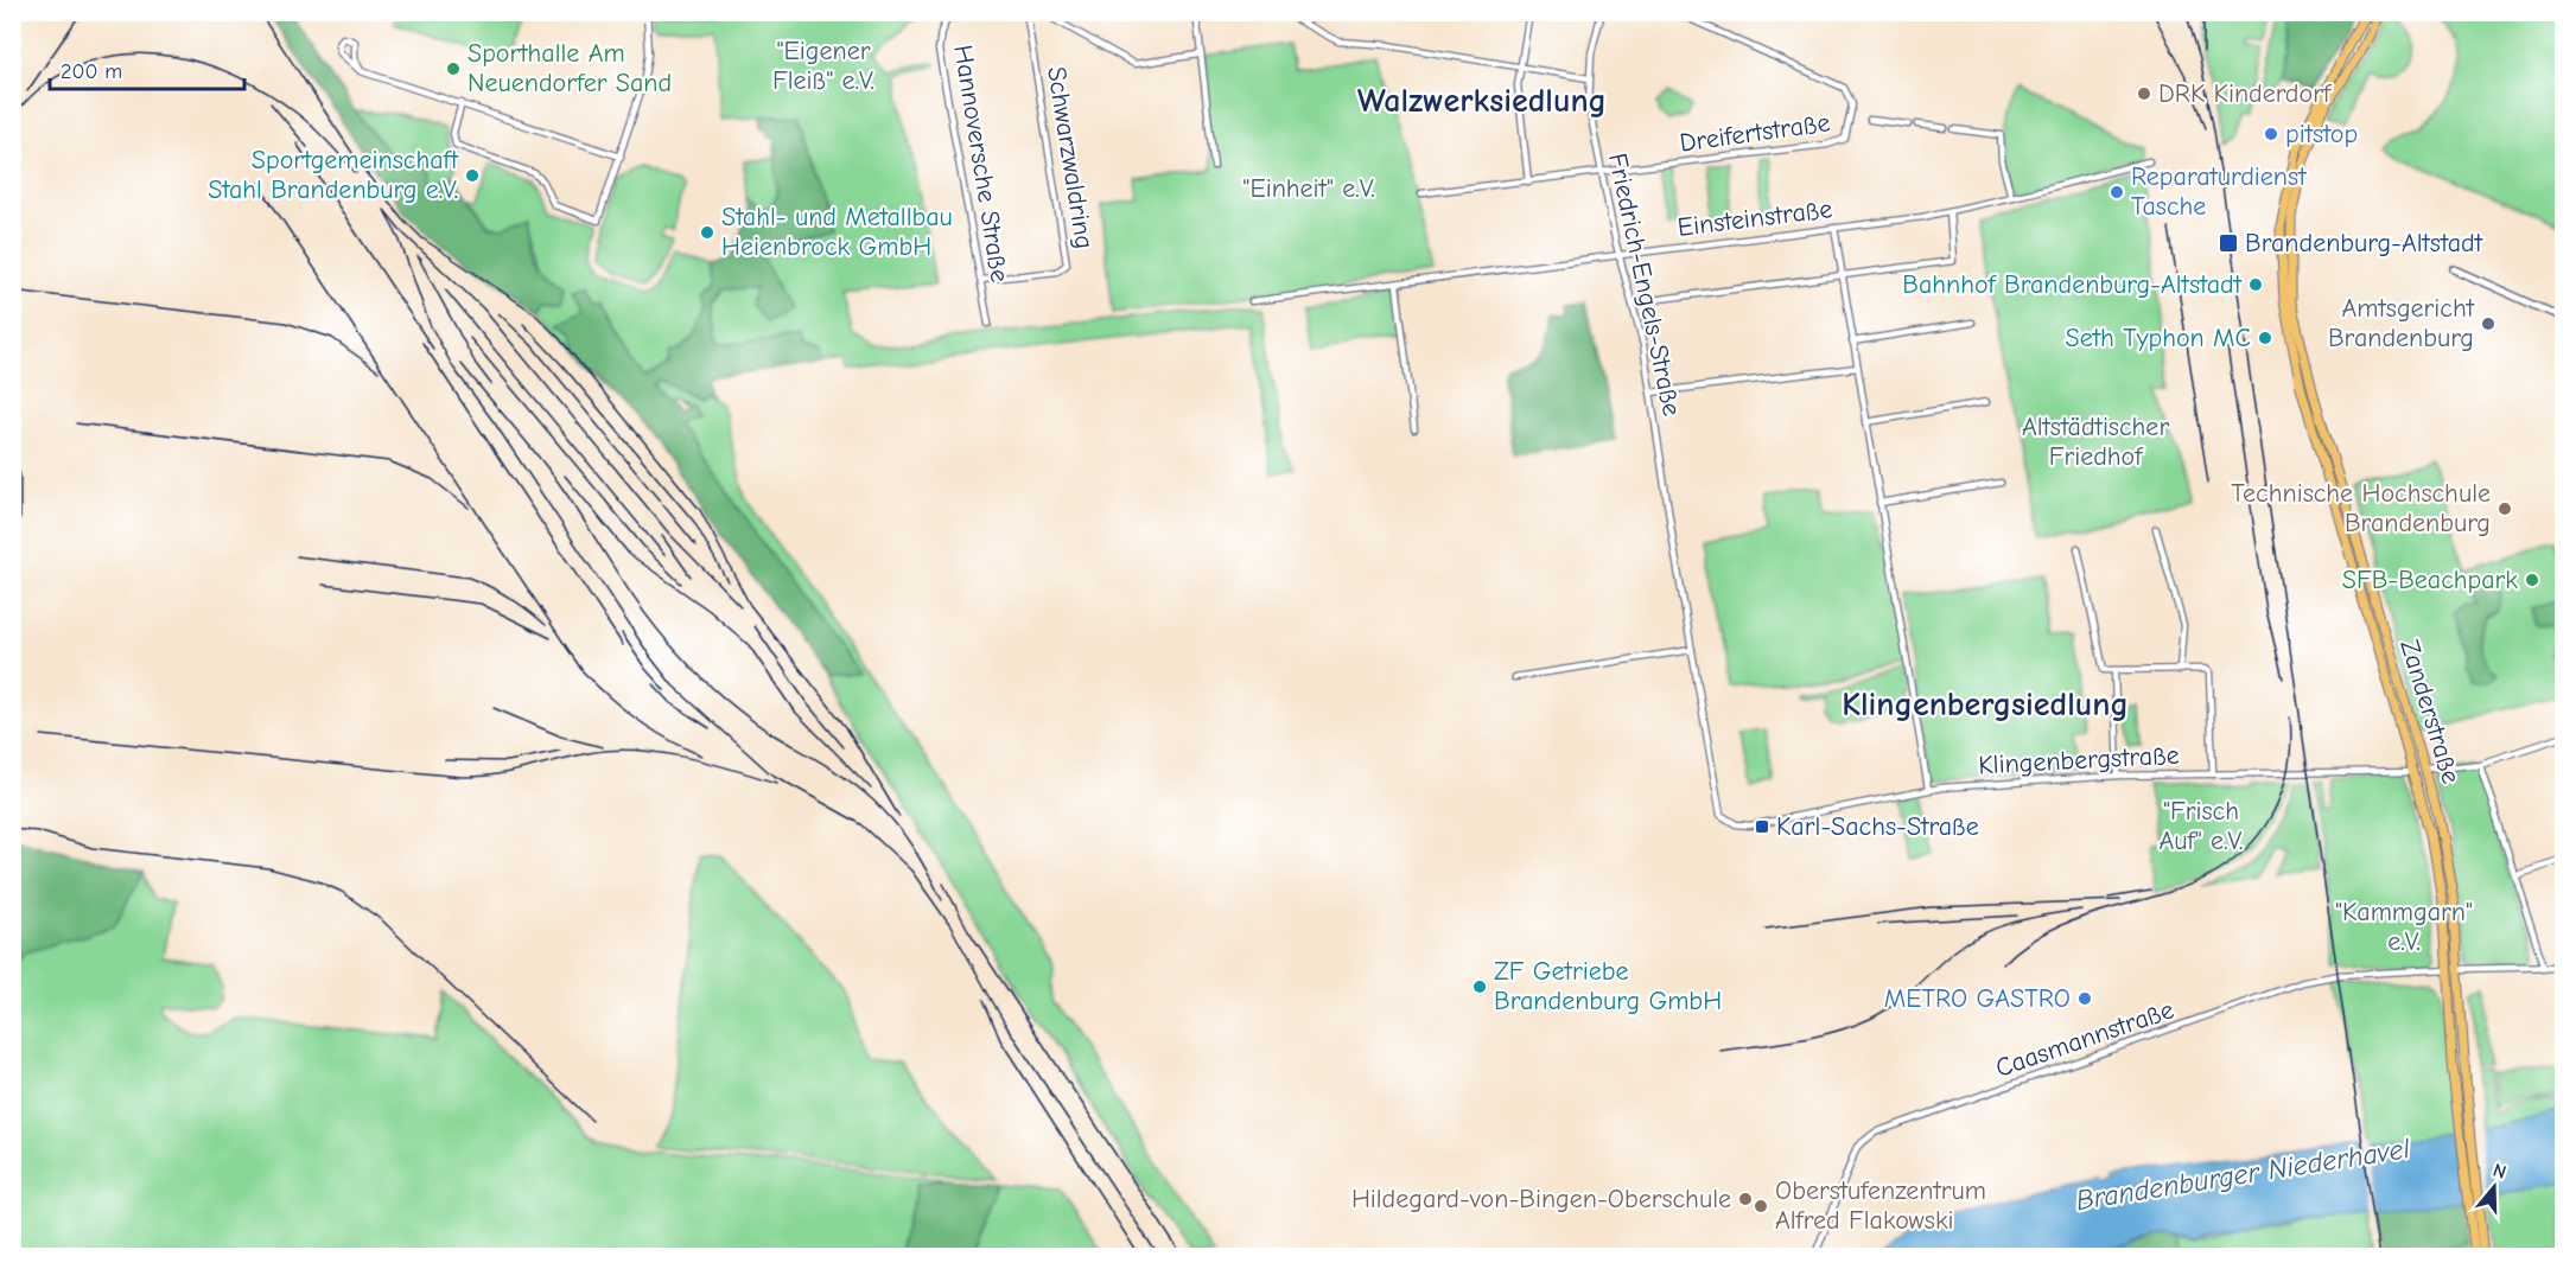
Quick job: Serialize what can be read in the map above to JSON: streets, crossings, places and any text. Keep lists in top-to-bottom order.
{
  "streets": {
    "main road": ["Zanderstraße"],
    "street": [
      "Dreifertstraße",
      "Schwarzwaldring",
      "Hannoversche Straße",
      "Einsteinstraße",
      "Friedrich-Engels-Straße",
      "Klingenbergstraße",
      "Caasmannstraße"
    ]
  },
  "crossings": [
    ["Dreifertstraße", "Friedrich-Engels-Straße"],
    ["Schwarzwaldring", "Hannoversche Straße"],
    ["Einsteinstraße", "Friedrich-Engels-Straße"],
    ["Friedrich-Engels-Straße", "Klingenbergstraße"],
    ["Zanderstraße", "Klingenbergstraße"],
    ["Zanderstraße", "Caasmannstraße"]
  ],
  "districts": ["Walzwerksiedlung", "Klingenbergsiedlung"],
  "water": ["Brandenburger Niederhavel"],
  "parks": [
    "\"Eigener Fleiß\" e.V.",
    "\"Einheit\" e.V.",
    "Altstädtischer Friedhof",
    "\"Frisch Auf\" e.V.",
    "\"Kammgarn\" e.V."
  ],
  "places": {
    "other": [
      "Sporthalle Am Neuendorfer Sand",
      "DRK Kinderdorf",
      "pitstop",
      "Sportgemeinschaft Stahl Brandenburg e.V.",
      "Reparaturdienst Tasche",
      "Stahl- und Metallbau Heienbrock GmbH",
      "Bahnhof Brandenburg-Altstadt",
      "Amtsgericht Brandenburg",
      "Seth Typhon MC",
      "Technische Hochschule Brandenburg",
      "SFB-Beachpark",
      "ZF Getriebe Brandenburg GmbH",
      "METRO GASTRO",
      "Hildegard-von-Bingen-Oberschule",
      "Oberstufenzentrum Alfred Flakowski"
    ],
    "transit": ["Brandenburg-Altstadt", "Karl-Sachs-Straße"]
  },
  "scale_bar": "200 m",
  "north": "top"
}
